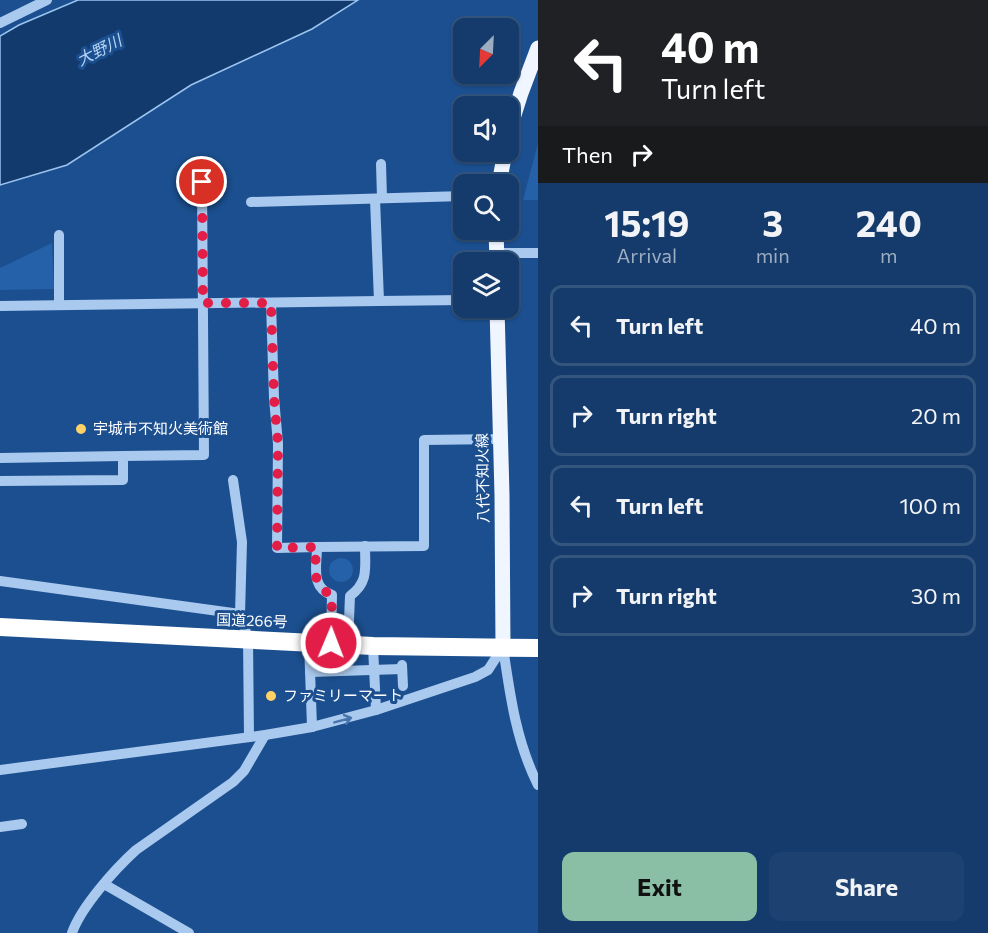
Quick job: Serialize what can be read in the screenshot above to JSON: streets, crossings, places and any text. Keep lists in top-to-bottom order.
{
  "streets": {
    "highway": ["国道266号"],
    "main road": ["八代不知火線"]
  },
  "crossings": [
    ["八代不知火線", "国道266号"]
  ],
  "water": ["大野川"],
  "places": ["宇城市不知火美術館", "ファミリーマート"],
  "north": "bottom left",
  "page": {
    "turn": ["40 m", "Turn left"],
    "then": "Then",
    "eta": [
      "15:19",
      "Arrival",
      "3",
      "min",
      "240",
      "m"
    ],
    "list": [
      {
        "name": "Turn left",
        "value": "40 m"
      },
      {
        "name": "Turn right",
        "value": "20 m"
      },
      {
        "name": "Turn left",
        "value": "100 m"
      },
      {
        "name": "Turn right",
        "value": "30 m"
      }
    ],
    "buttons": ["Exit", "Share"]
  }
}
